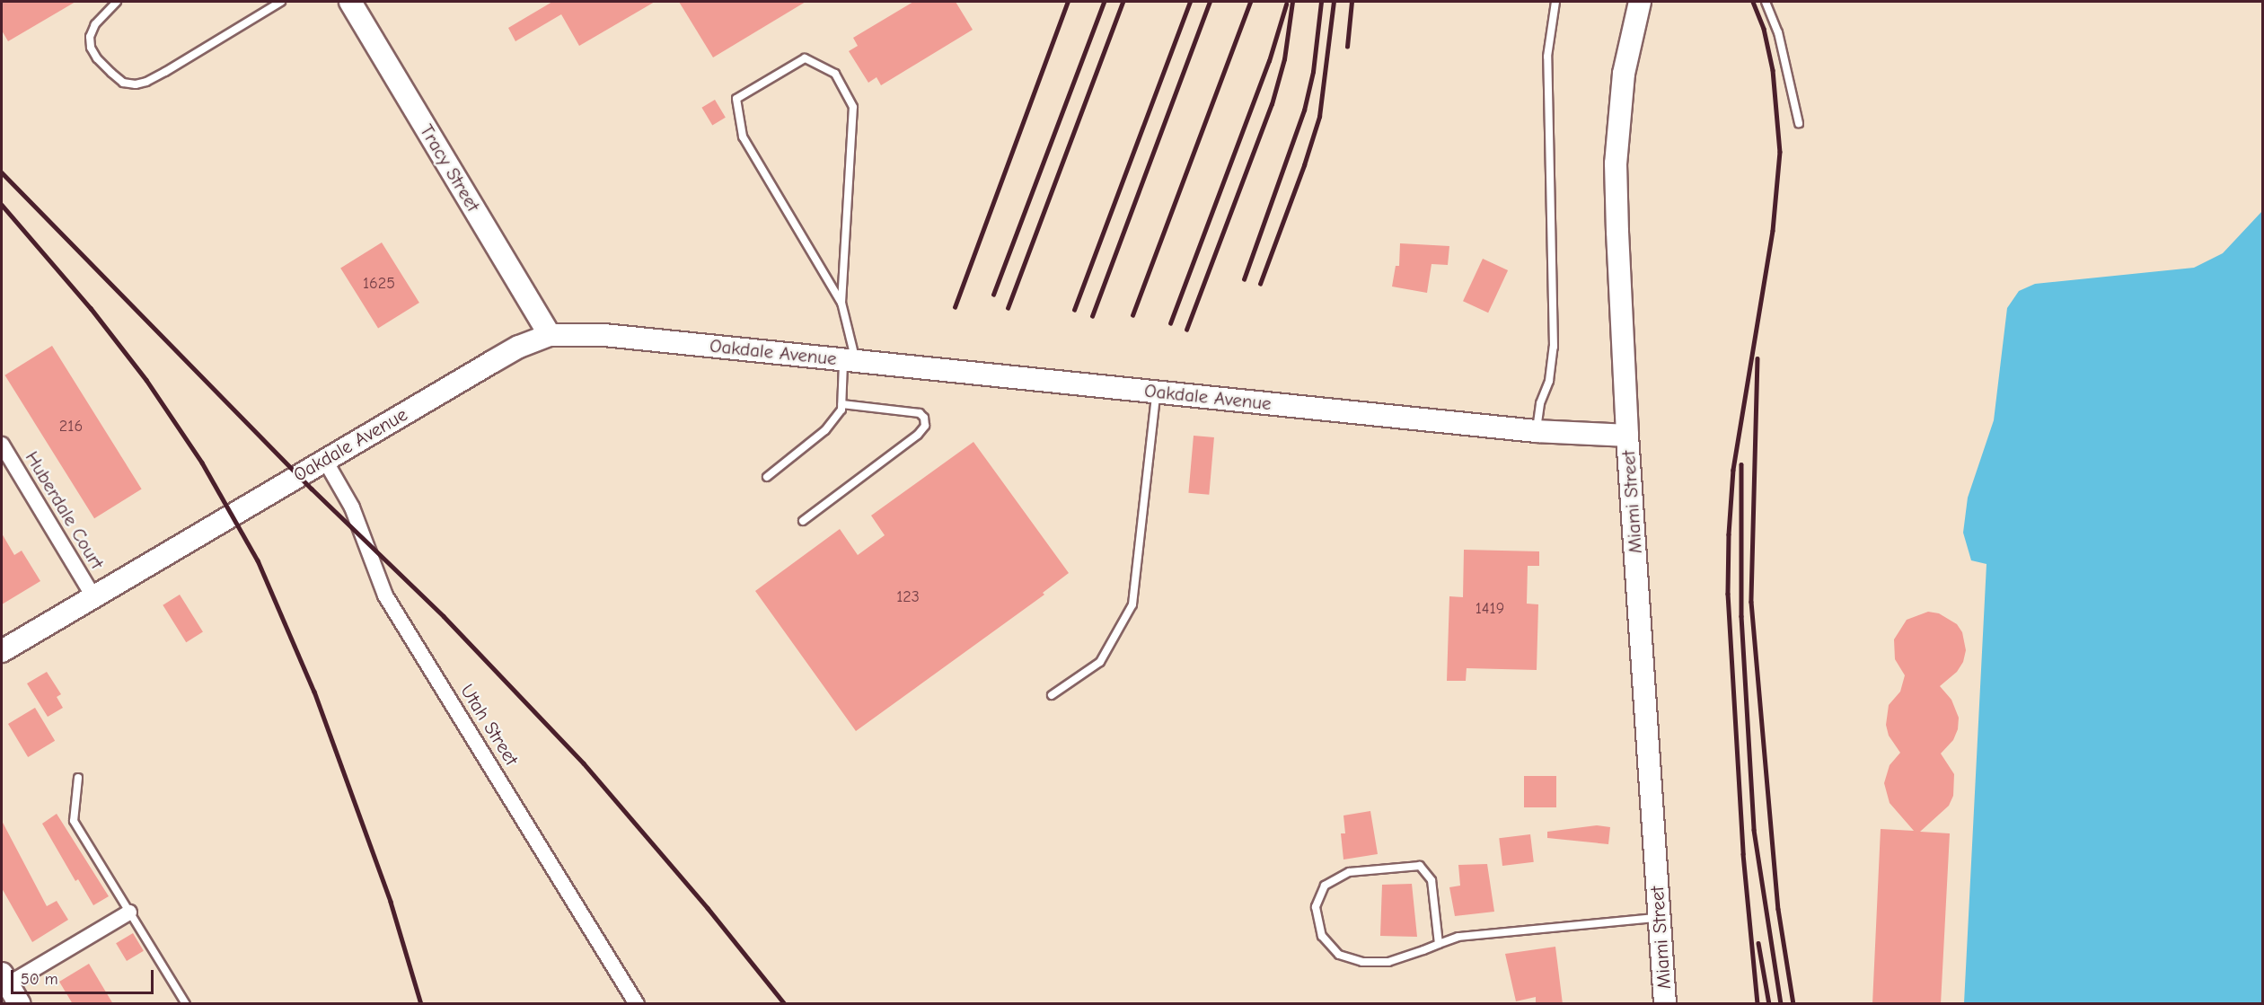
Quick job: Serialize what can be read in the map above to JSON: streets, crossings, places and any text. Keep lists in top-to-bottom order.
{
  "streets": {
    "street": [
      "Tracy Street",
      "Oakdale Avenue",
      "Miami Street",
      "Huberdale Court",
      "Utah Street"
    ]
  },
  "crossings": [
    ["Tracy Street", "Oakdale Avenue"],
    ["Oakdale Avenue", "Miami Street"],
    ["Oakdale Avenue", "Huberdale Court"],
    ["Oakdale Avenue", "Utah Street"]
  ],
  "house_numbers": [
    "1625",
    "216",
    "123",
    "1419"
  ],
  "scale_bar": "50 m"
}
